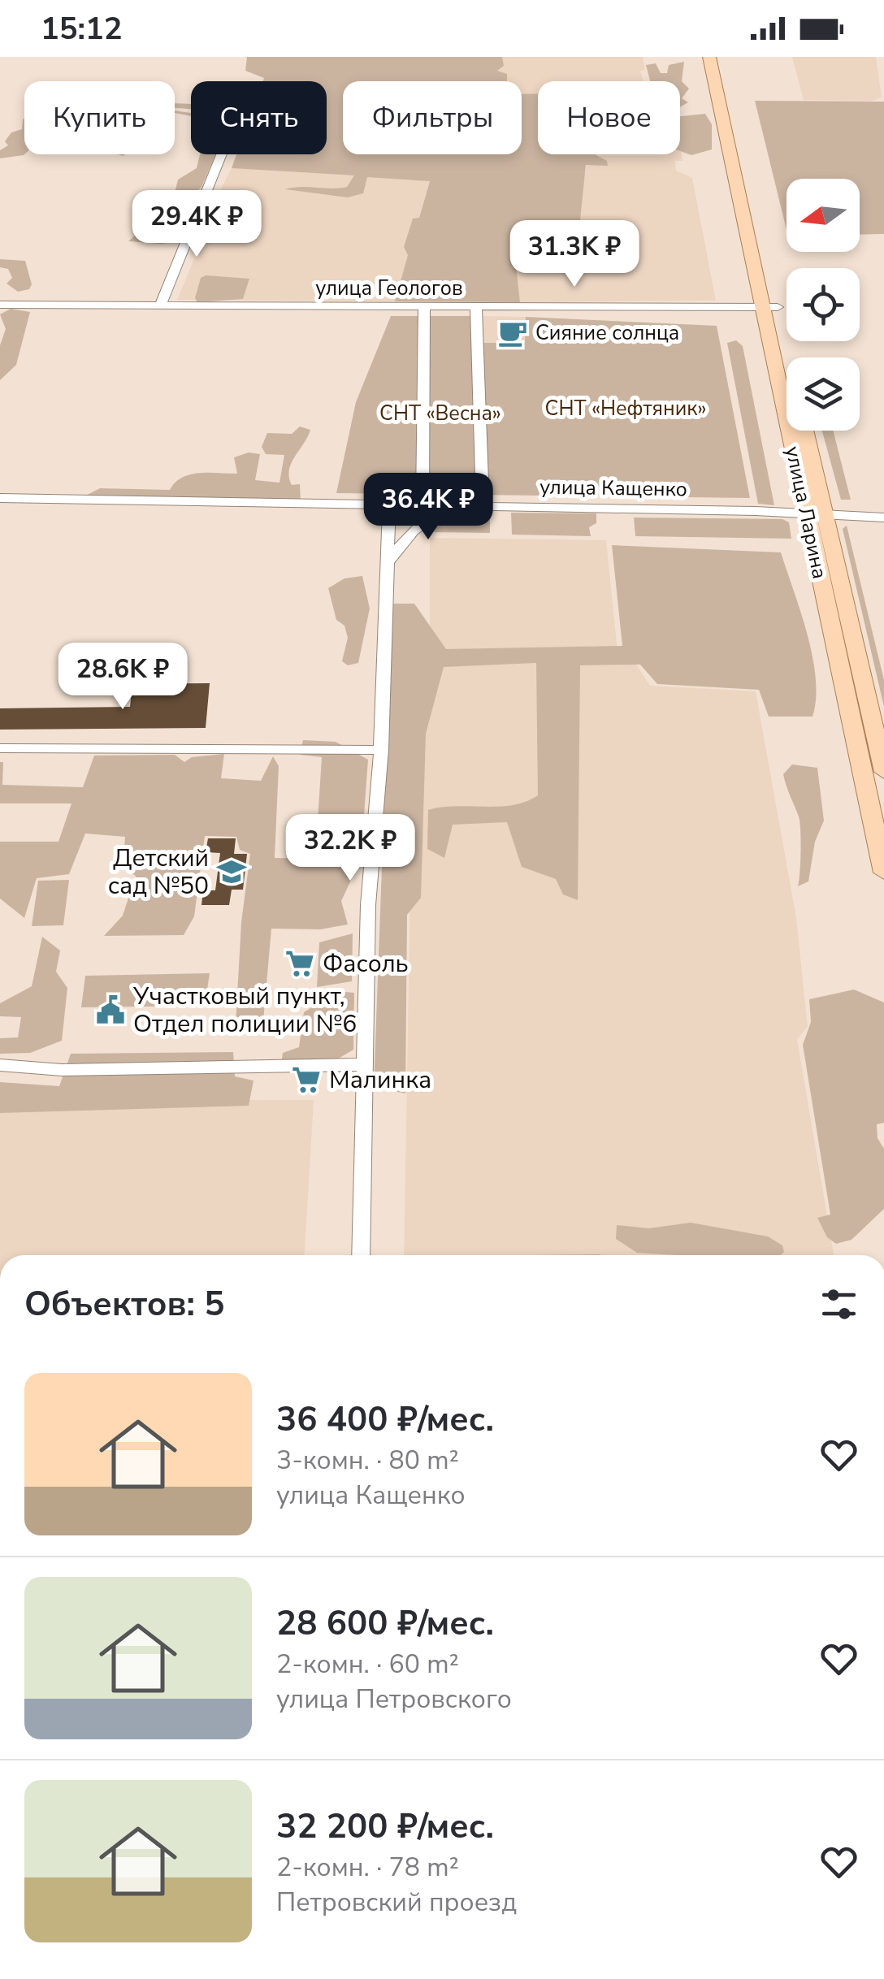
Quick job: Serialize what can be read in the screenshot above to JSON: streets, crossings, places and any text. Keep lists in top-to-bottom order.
{
  "streets": {
    "main road": ["улица Ларина"],
    "street": ["улица Геологов", "улица Кащенко"]
  },
  "crossings": [
    ["улица Геологов", "улица Ларина"],
    ["улица Кащенко", "улица Ларина"]
  ],
  "parks": ["СНТ «Нефтяник»", "СНТ «Весна»"],
  "places": {
    "cafe": ["Сияние солнца"],
    "school or university": ["Детский сад №50"],
    "supermarket": ["Фасоль", "Малинка"],
    "public building": ["Участковый пункт, Отдел полиции №6"]
  },
  "north": "left",
  "page": {
    "status": "15:12",
    "chip": [
      "Купить",
      "Снять",
      "Фильтры",
      "Новое"
    ],
    "price": [
      "29.4K ₽",
      "31.3K ₽",
      "36.4K ₽",
      "28.6K ₽",
      "32.2K ₽"
    ],
    "heading": "Объектов: 5",
    "list": [
      {
        "name": "36 400 ₽/мес.",
        "note": "3-комн. · 80 m² · улица Кащенко"
      },
      {
        "name": "28 600 ₽/мес.",
        "note": "2-комн. · 60 m² · улица Петровского"
      },
      {
        "name": "32 200 ₽/мес.",
        "note": "2-комн. · 78 m² · Петровский проезд"
      }
    ]
  }
}
